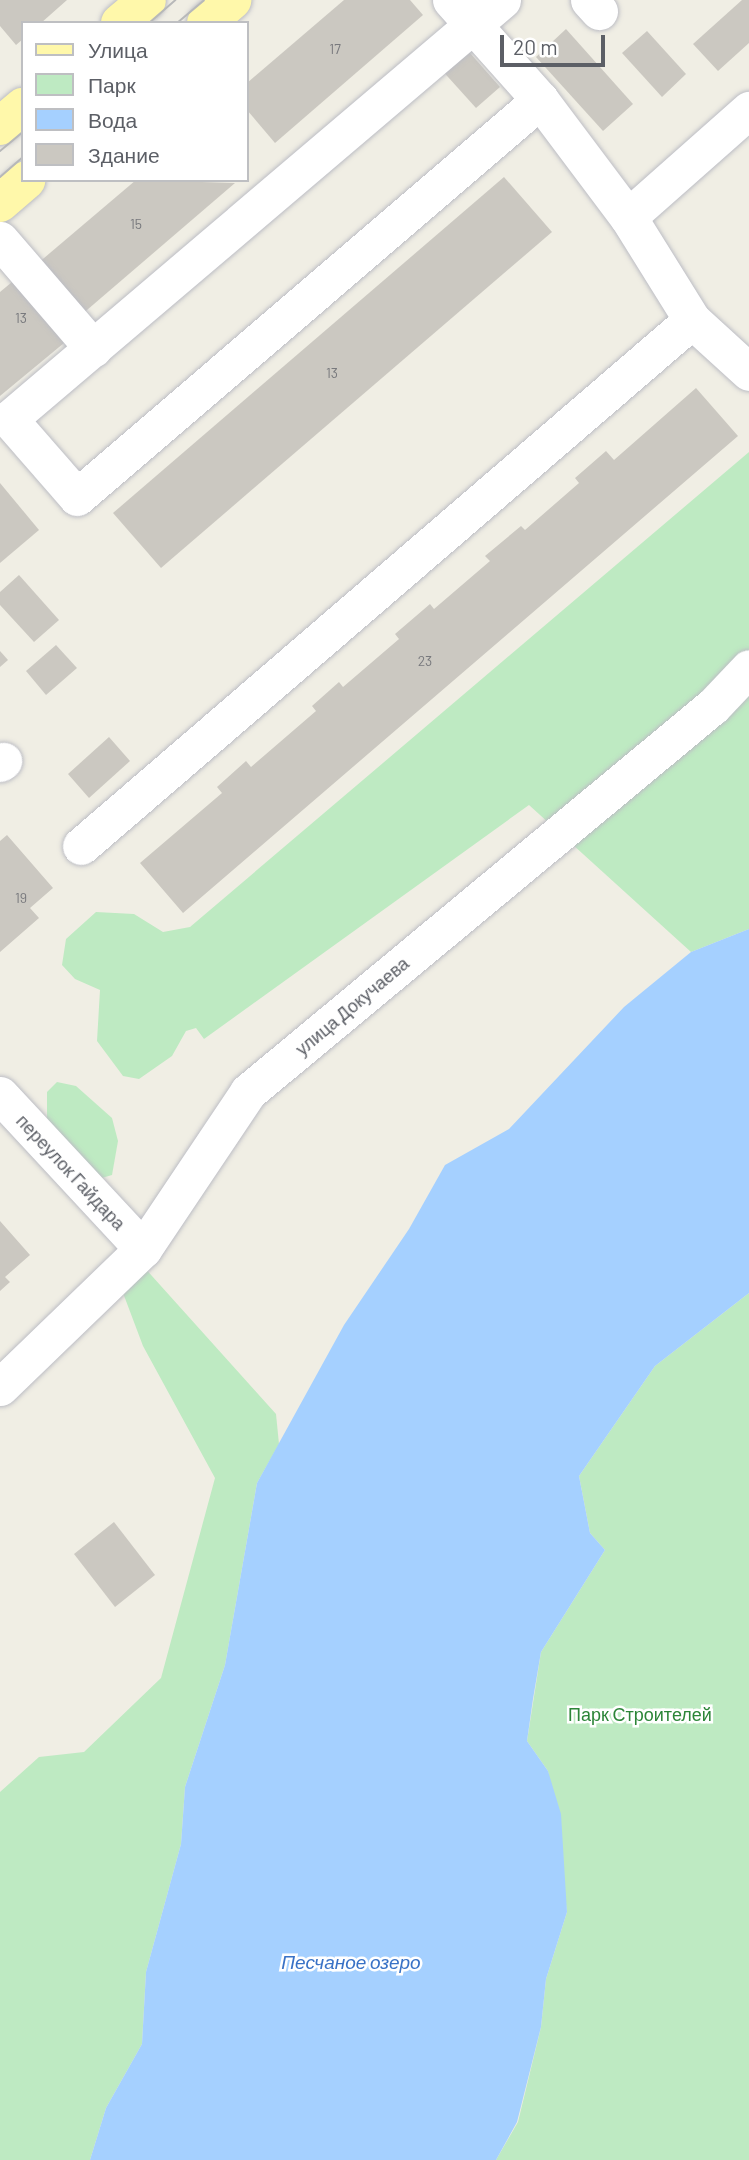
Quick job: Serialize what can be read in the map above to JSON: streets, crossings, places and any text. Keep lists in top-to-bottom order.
{
  "streets": {
    "street": ["улица Докучаева", "переулок Гайдара"]
  },
  "crossings": [
    ["улица Докучаева", "переулок Гайдара"]
  ],
  "water": ["Песчаное озеро"],
  "parks": ["Парк Строителей"],
  "house_numbers": [
    "17",
    "15",
    "13",
    "13",
    "23",
    "19"
  ],
  "legend": [
    "Улица",
    "Парк",
    "Вода",
    "Здание"
  ],
  "scale_bar": "20 m"
}
